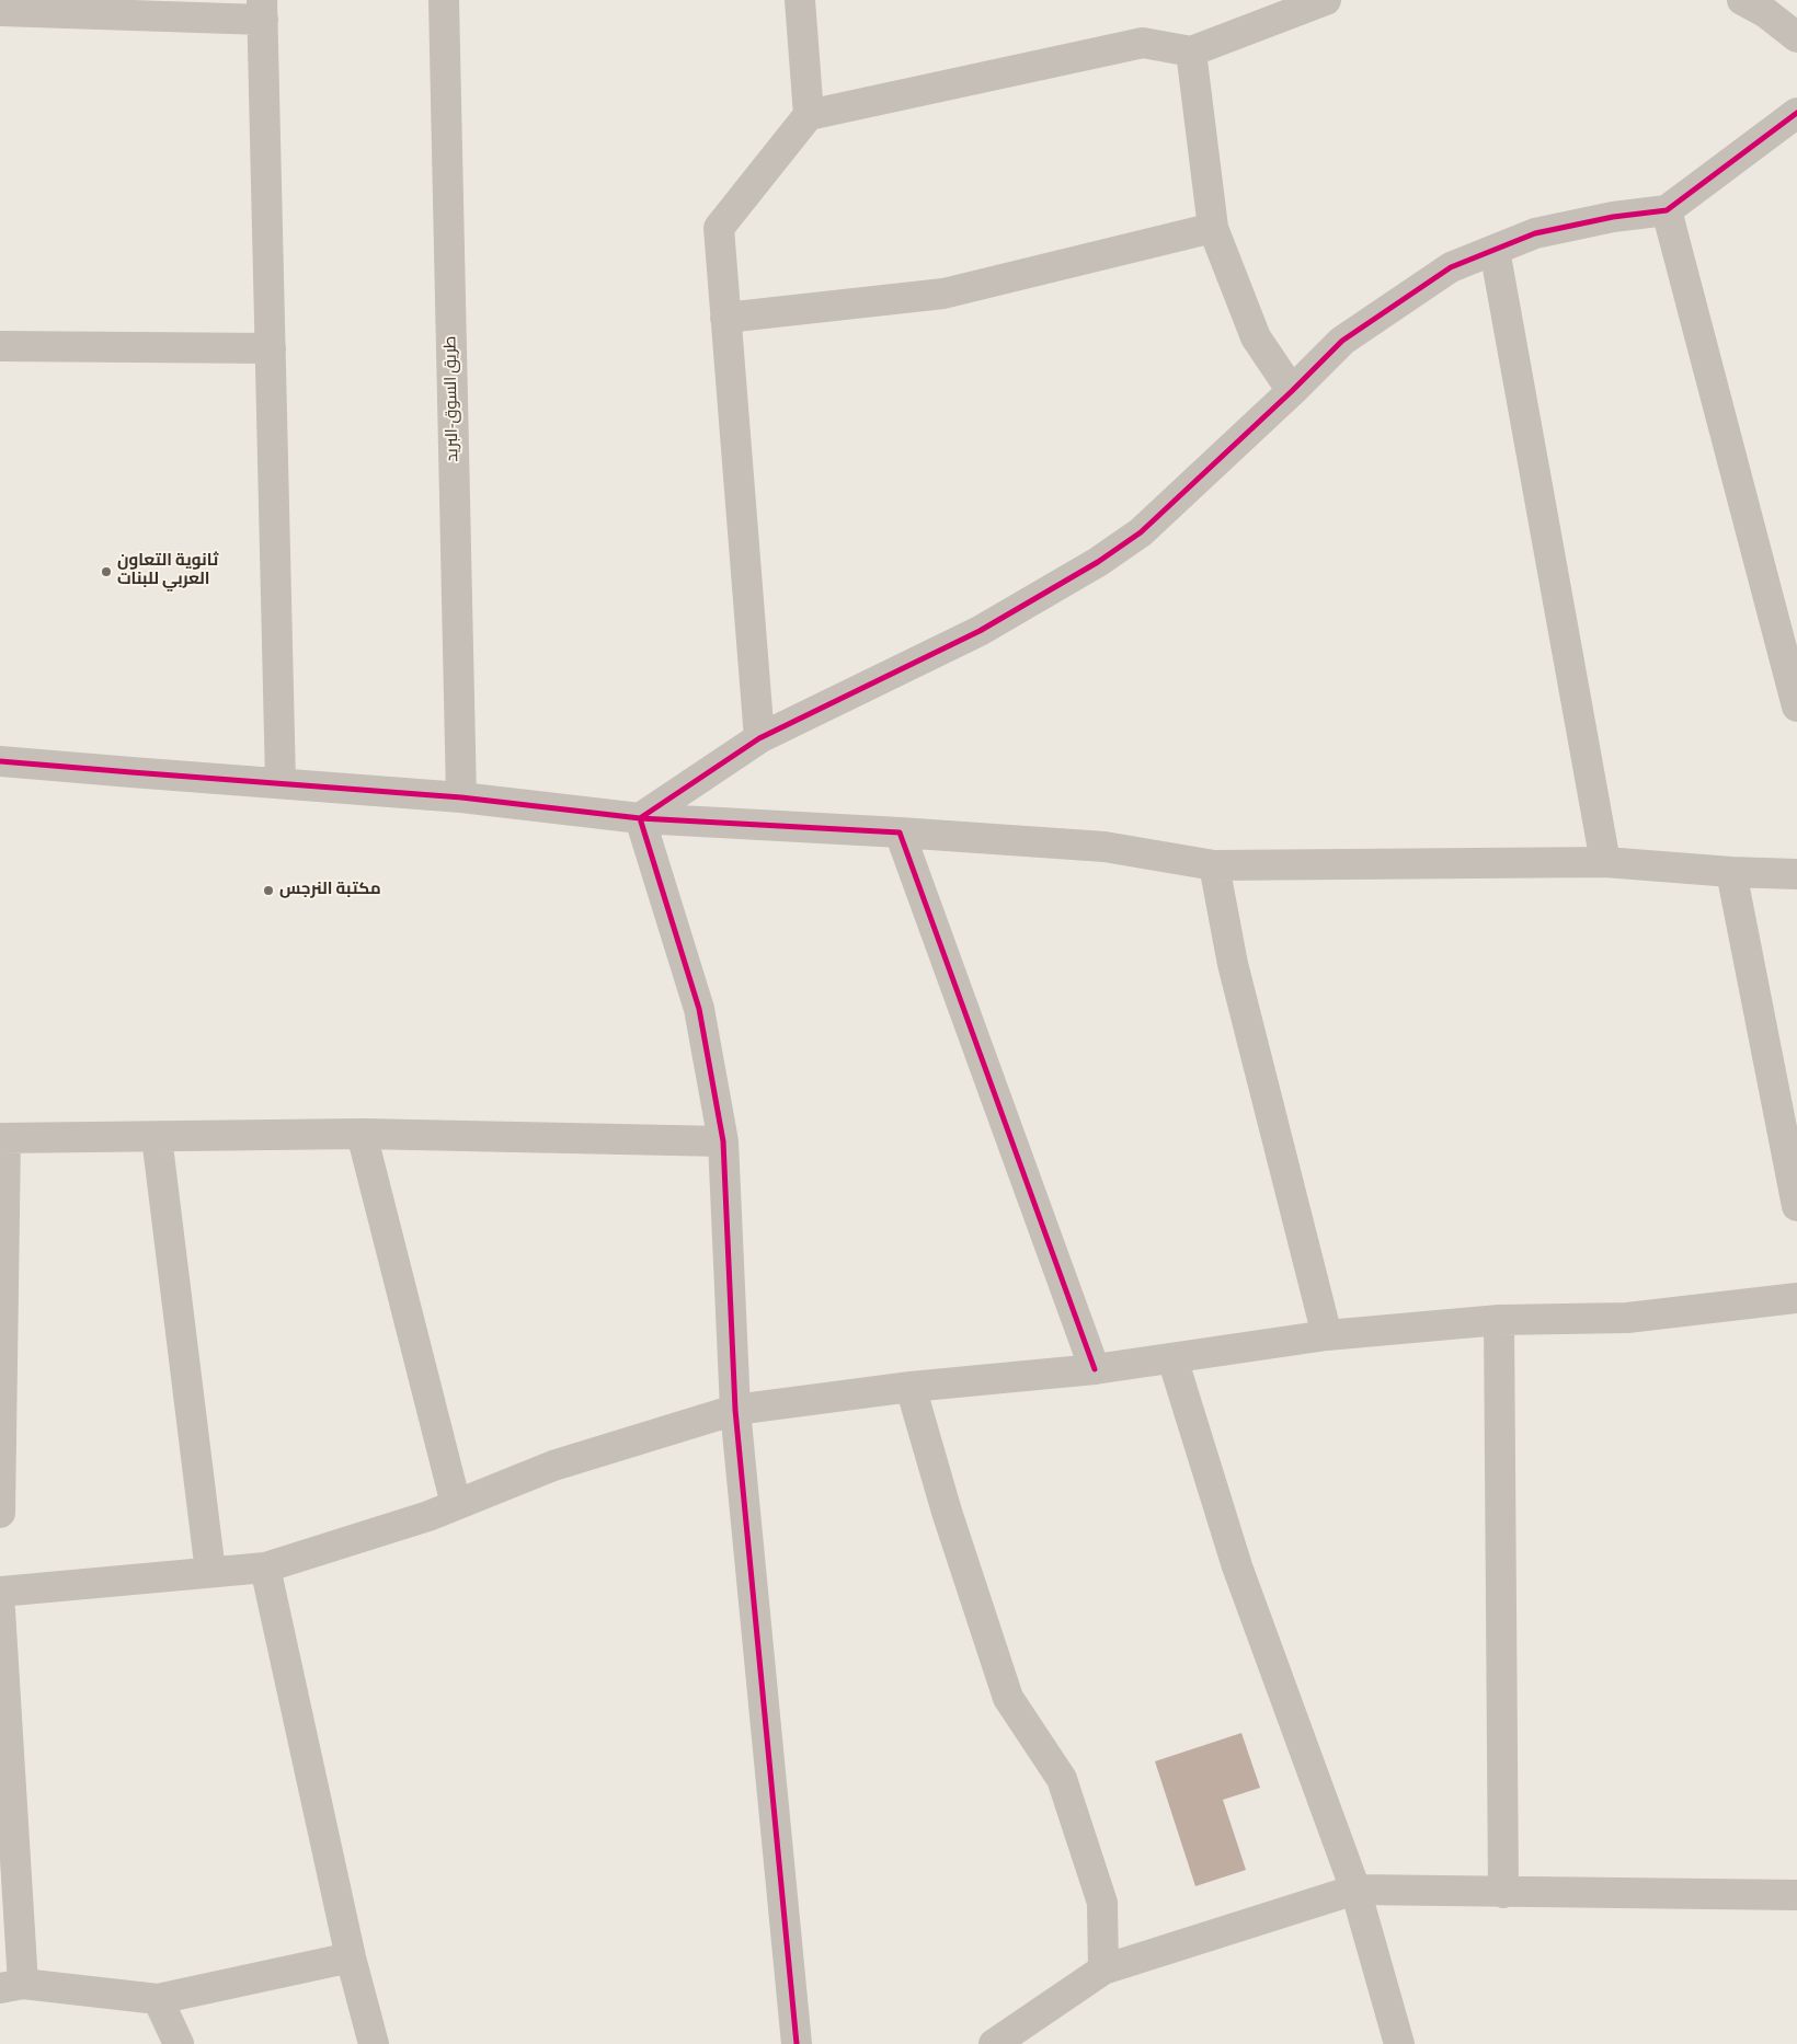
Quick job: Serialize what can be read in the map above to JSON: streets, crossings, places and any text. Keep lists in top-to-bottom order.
{
  "streets": {
    "street": ["طريق السوق-البريد"]
  },
  "places": ["ثانوية التعاون العربي للبنات", "مكتبة النرجس"]
}
